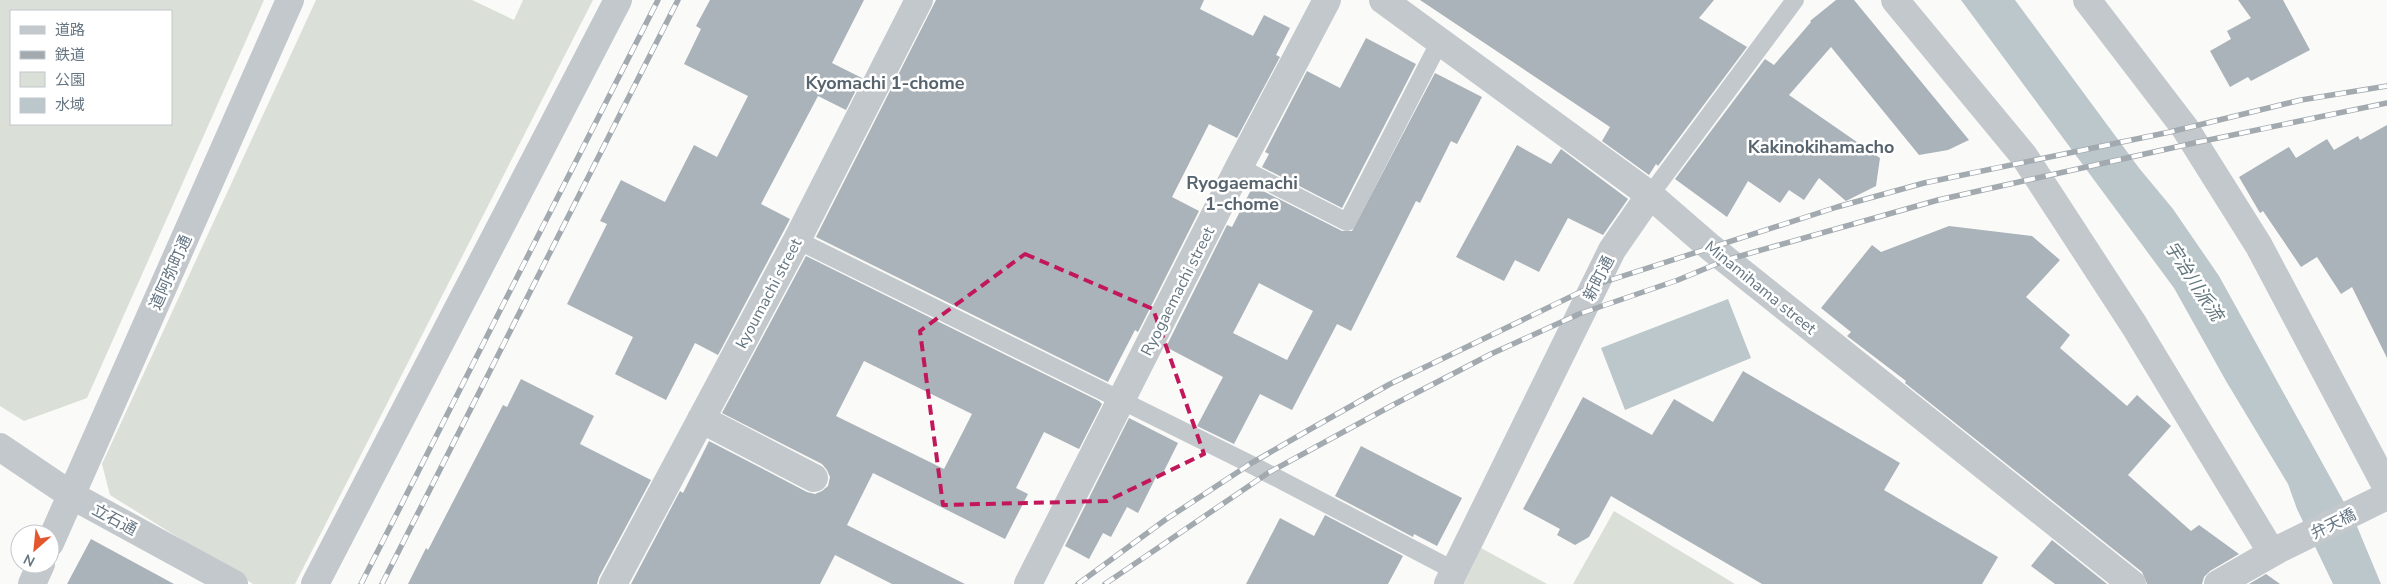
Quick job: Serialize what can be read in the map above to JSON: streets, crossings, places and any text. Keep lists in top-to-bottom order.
{
  "streets": {
    "street": [
      "道阿弥町通",
      "新町通",
      "Minamihama street",
      "Ryogaemachi street",
      "kyoumachi street",
      "立石通",
      "弁天橋"
    ]
  },
  "crossings": [
    ["道阿弥町通", "立石通"],
    ["新町通", "Minamihama street"]
  ],
  "districts": ["Kyomachi 1-chome", "Kakinokihamacho", "Ryogaemachi 1-chome"],
  "water": ["宇治川派流"],
  "legend": [
    "道路",
    "鉄道",
    "公園",
    "水域"
  ],
  "north": "bottom left"
}
